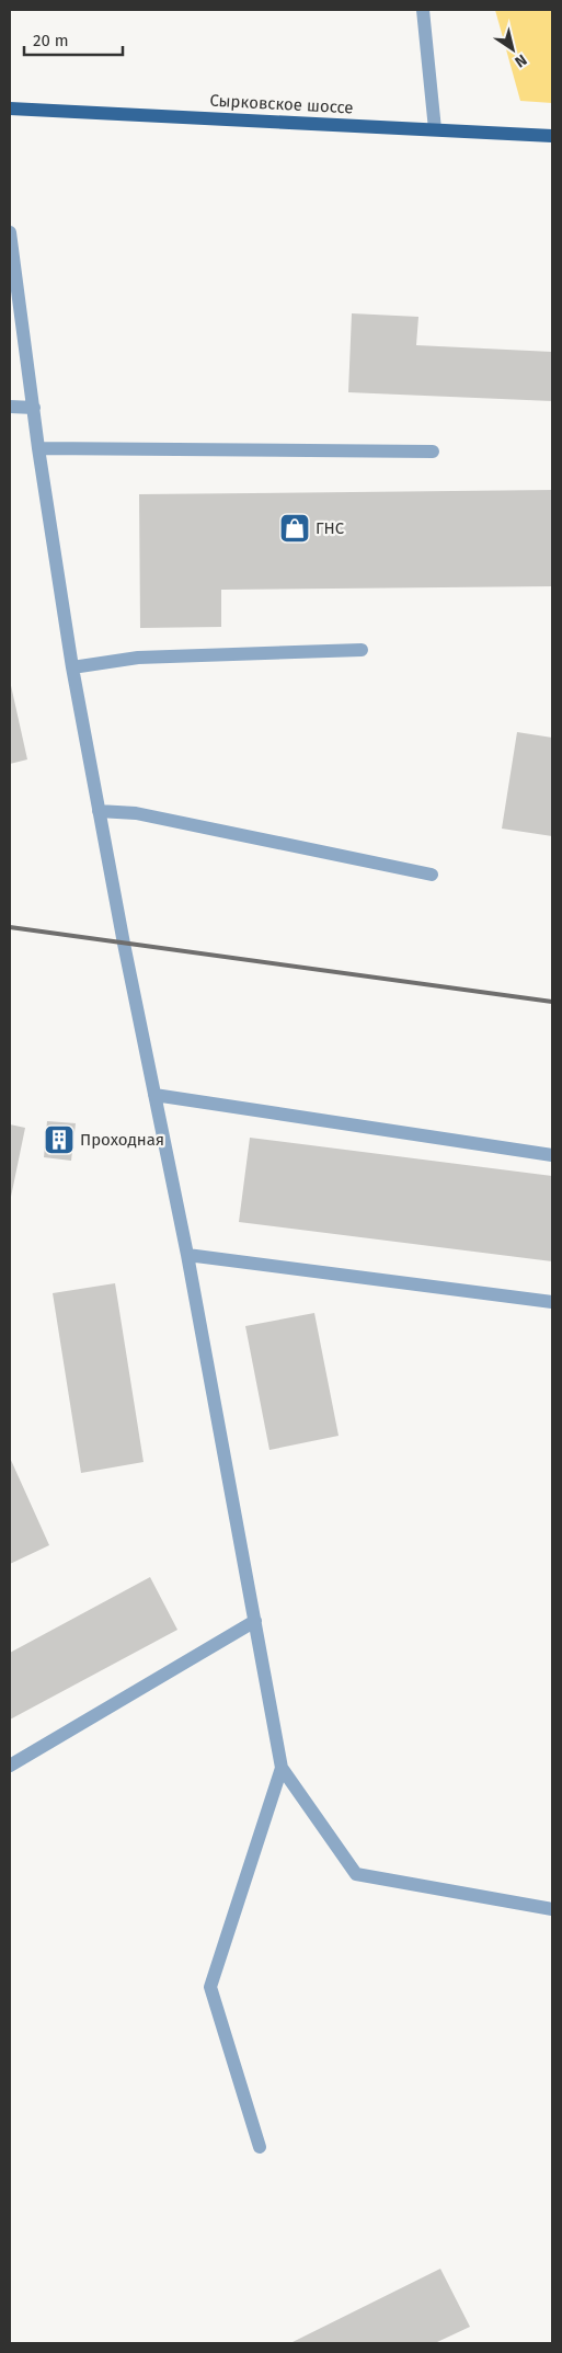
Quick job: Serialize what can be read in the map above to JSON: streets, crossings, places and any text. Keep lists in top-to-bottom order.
{
  "streets": {
    "main road": ["Сырковское шоссе"]
  },
  "places": {
    "shop": ["ГНС"],
    "building": ["Проходная"]
  },
  "scale_bar": "20 m",
  "north": "bottom right"
}
